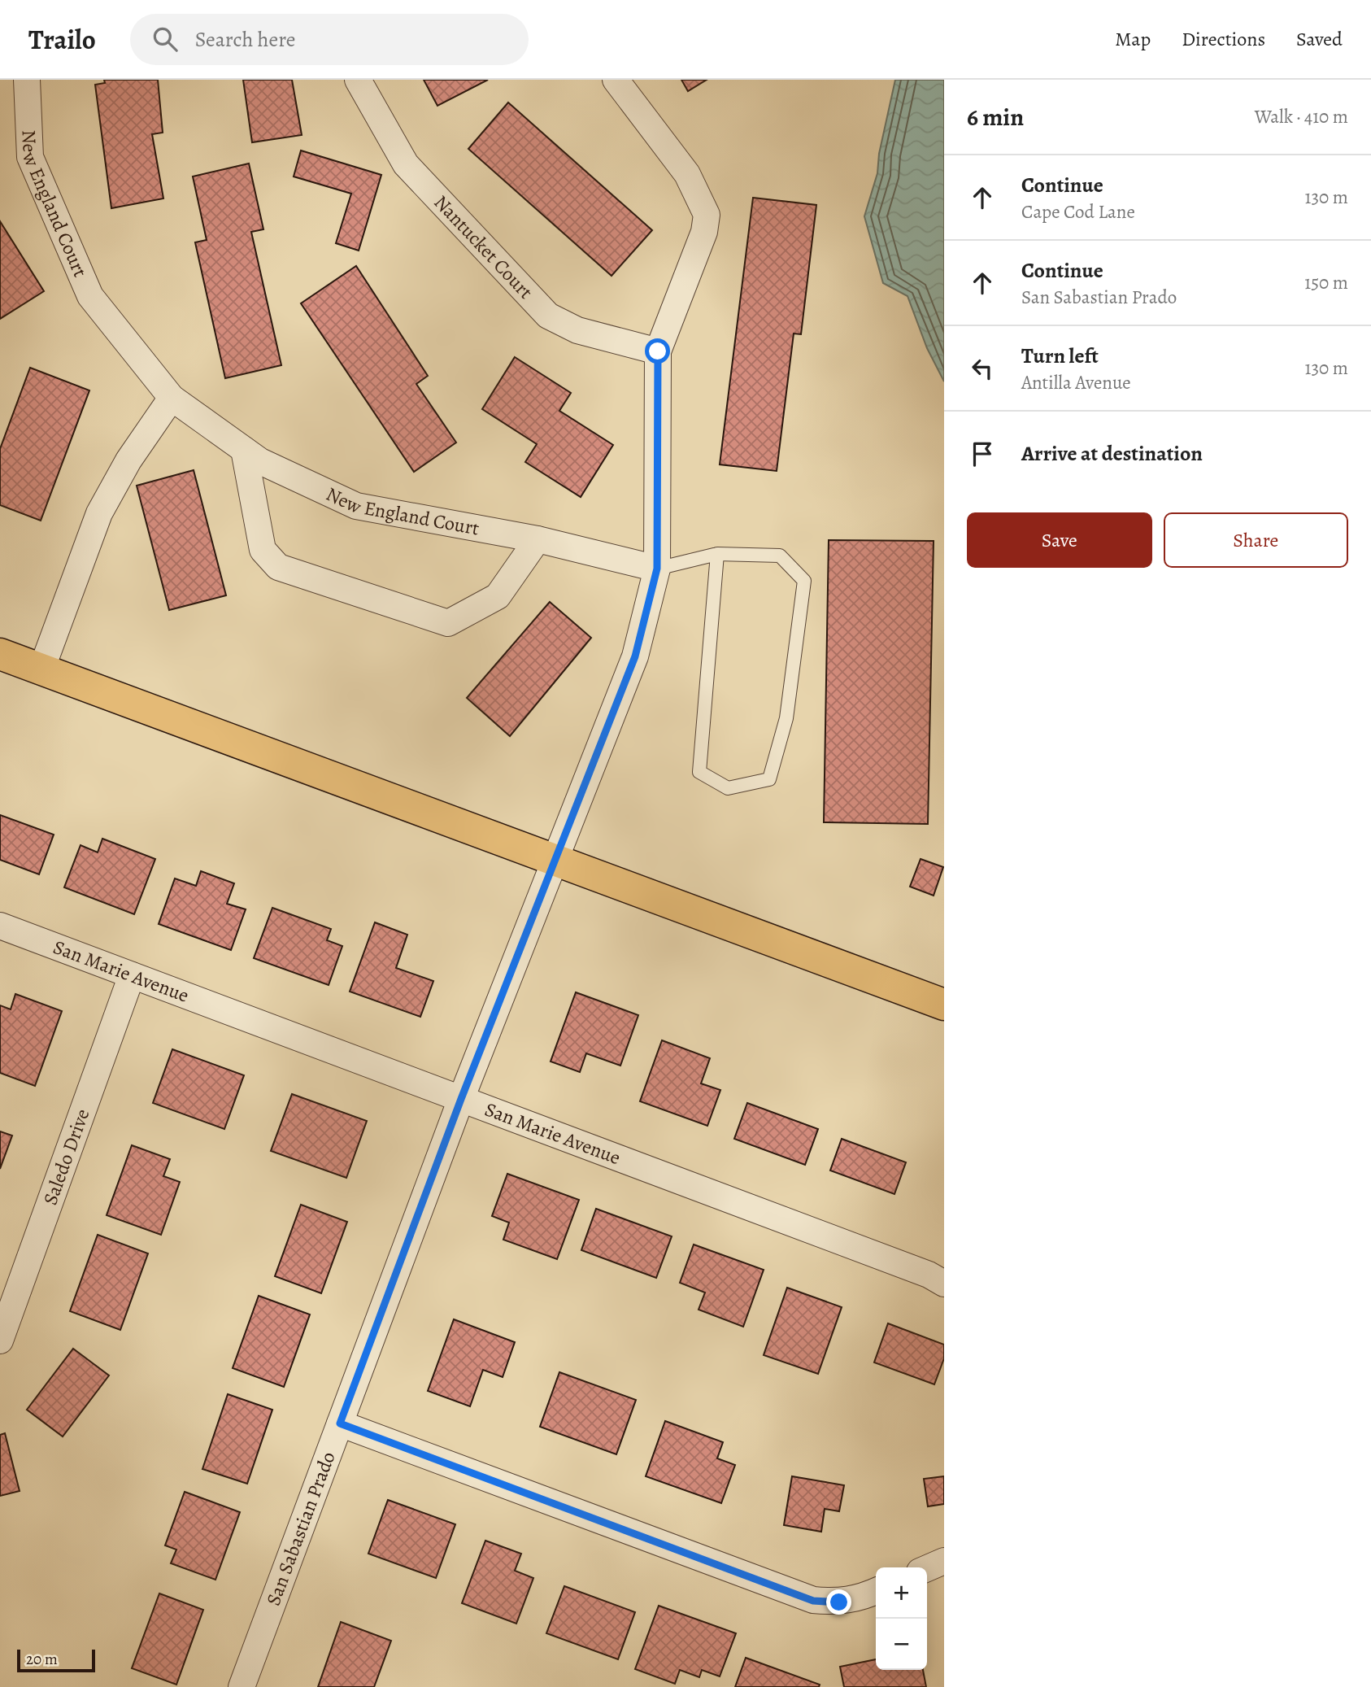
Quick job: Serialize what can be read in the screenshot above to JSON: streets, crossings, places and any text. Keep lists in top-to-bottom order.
{
  "streets": {
    "street": [
      "New England Court",
      "Nantucket Court",
      "San Marie Avenue",
      "Saledo Drive",
      "San Sabastian Prado"
    ]
  },
  "crossings": [
    ["New England Court", "San Sabastian Prado"],
    ["Nantucket Court", "San Sabastian Prado"],
    ["San Marie Avenue", "Saledo Drive"],
    ["San Marie Avenue", "San Sabastian Prado"]
  ],
  "scale_bar": "20 m",
  "page": {
    "header": "Trailo",
    "search": "Search here",
    "nav": ["Map", "Directions", "Saved"],
    "heading": ["6 min", "Walk · 410 m"],
    "list": [
      ["Continue", "Cape Cod Lane", "130 m"],
      ["Continue", "San Sabastian Prado", "150 m"],
      ["Turn left", "Antilla Avenue", "130 m"],
      "Arrive at destination"
    ],
    "buttons": ["Save", "Share"],
    "map_buttons": ["+", "−"],
    "scale": "20 m"
  }
}
